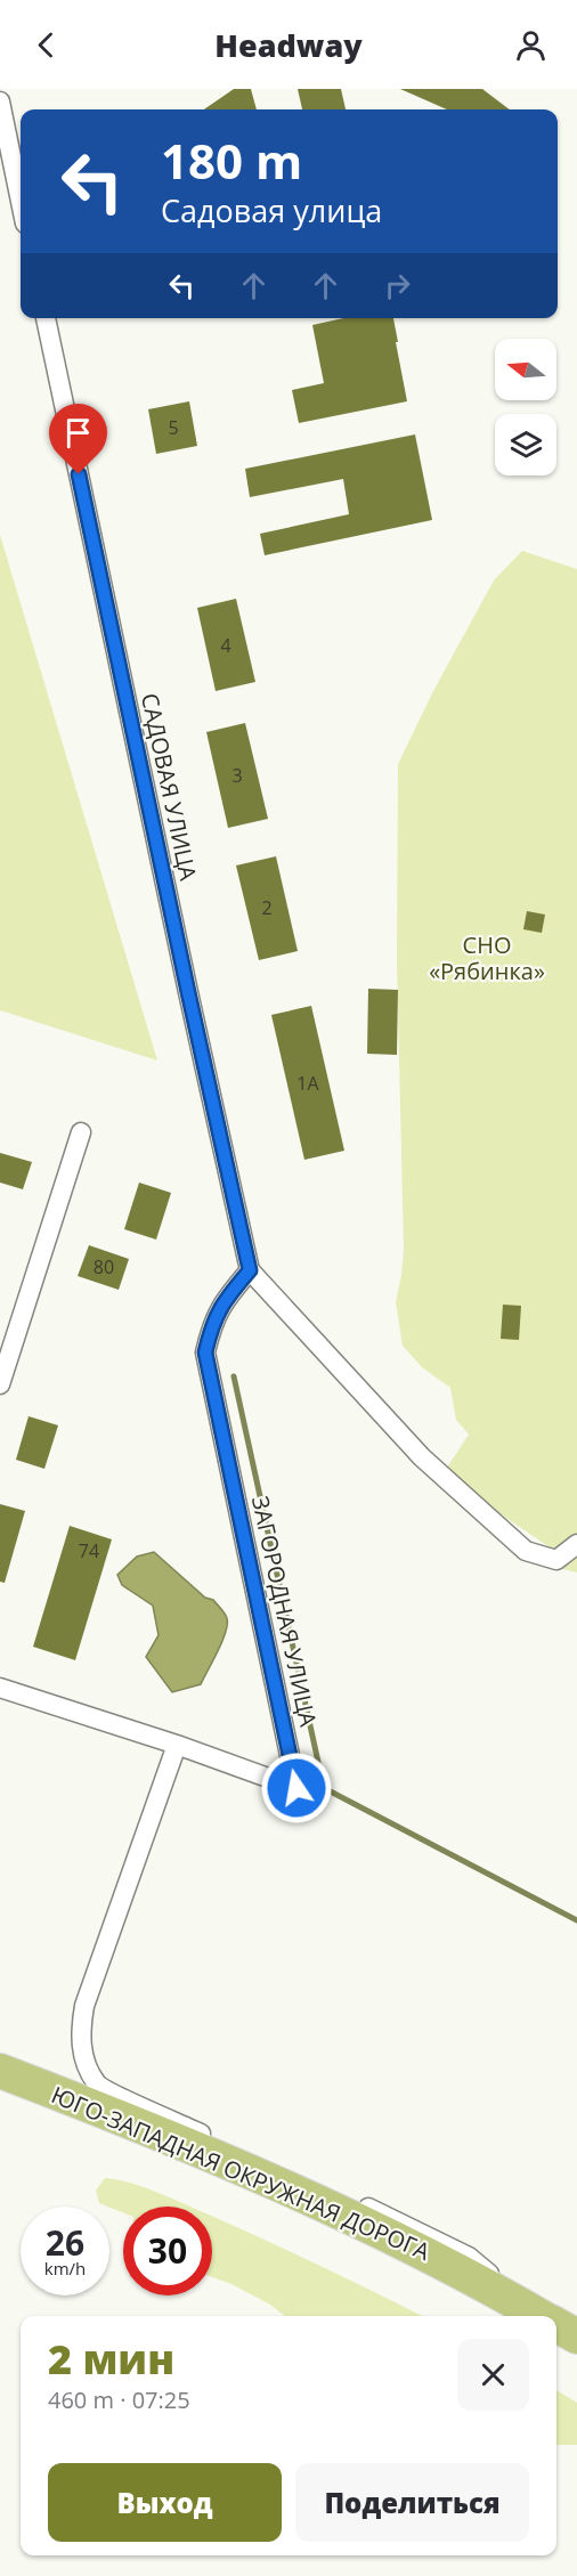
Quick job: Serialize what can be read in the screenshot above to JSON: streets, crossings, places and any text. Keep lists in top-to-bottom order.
{
  "streets": {
    "highway": ["ЮГО-ЗАПАДНАЯ ОКРУЖНАЯ ДОРОГА"],
    "street": ["САДОВАЯ УЛИЦА", "ЗАГОРОДНАЯ УЛИЦА"]
  },
  "crossings": [
    ["САДОВАЯ УЛИЦА", "ЗАГОРОДНАЯ УЛИЦА"]
  ],
  "parks": ["СНО «Рябинка»"],
  "house_numbers": [
    "5",
    "4",
    "3",
    "2",
    "1А",
    "80",
    "74"
  ],
  "north": "left",
  "page": {
    "header": "Headway",
    "turn": ["180 m", "Садовая улица"],
    "speed": "26 km/h",
    "limit": "30",
    "heading": ["2 мин", "460 m · 07:25"],
    "buttons": ["Выход", "Поделиться"]
  }
}
